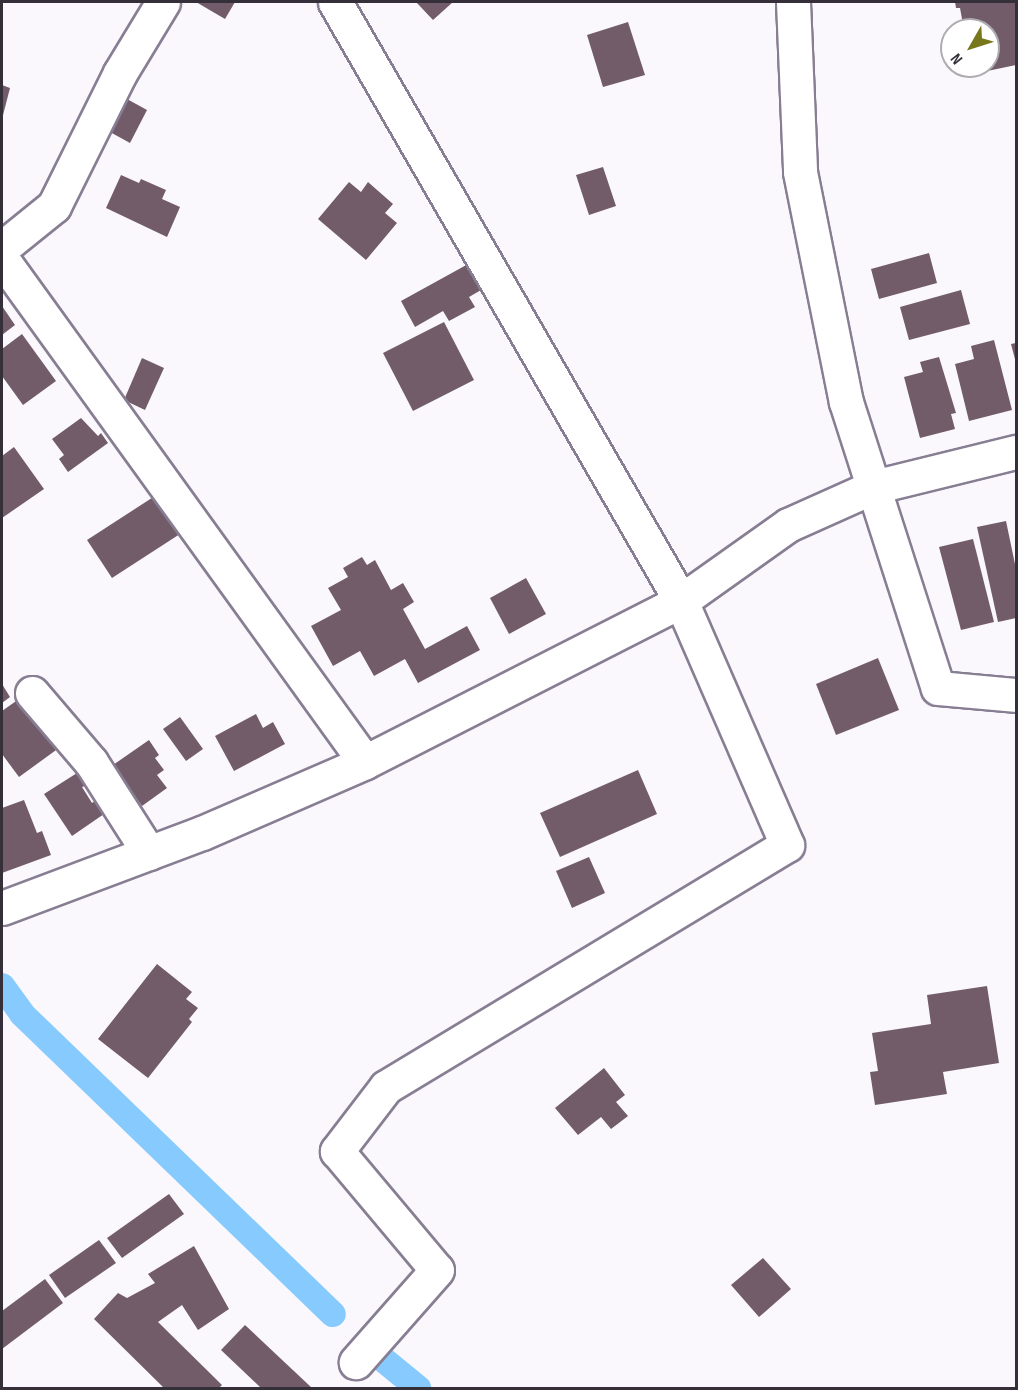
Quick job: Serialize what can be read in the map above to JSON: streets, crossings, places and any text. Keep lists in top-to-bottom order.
{
  "north": "bottom left"
}
